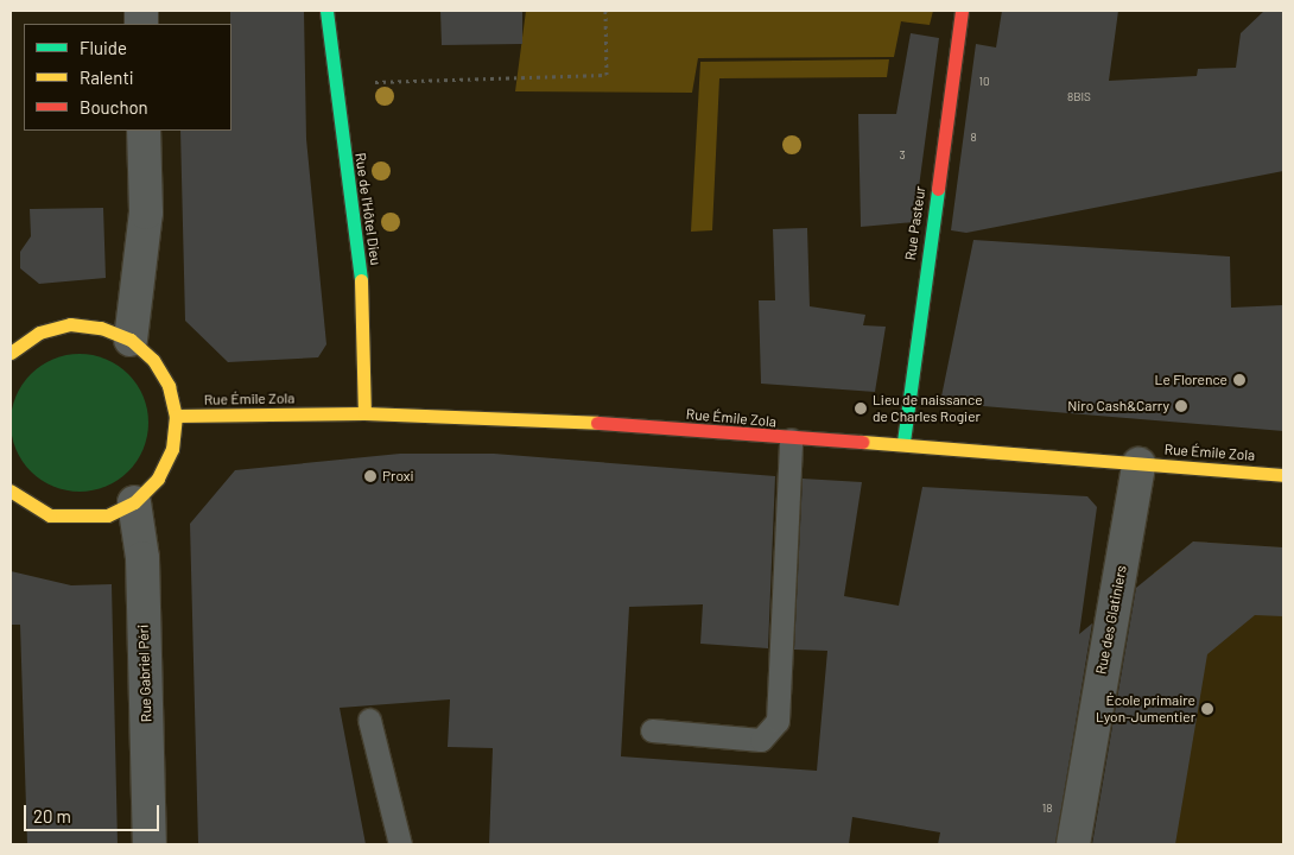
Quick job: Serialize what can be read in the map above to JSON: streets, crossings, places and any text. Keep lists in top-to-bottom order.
{
  "streets": {
    "street": [
      "Rue de l'Hôtel Dieu",
      "Rue Pasteur",
      "Rue Émile Zola",
      "Rue des Glatiniers",
      "Rue Gabriel Péri"
    ]
  },
  "crossings": [
    ["Rue de l'Hôtel Dieu", "Rue Émile Zola"],
    ["Rue Pasteur", "Rue Émile Zola"],
    ["Rue Émile Zola", "Rue des Glatiniers"]
  ],
  "places": [
    "Le Florence",
    "Niro Cash&Carry",
    "Lieu de naissance de Charles Rogier",
    "Proxi",
    "École primaire Lyon-Jumentier"
  ],
  "house_numbers": [
    "10",
    "8BIS",
    "8",
    "3",
    "18"
  ],
  "legend": ["Fluide", "Ralenti", "Bouchon"],
  "scale_bar": "20 m"
}
